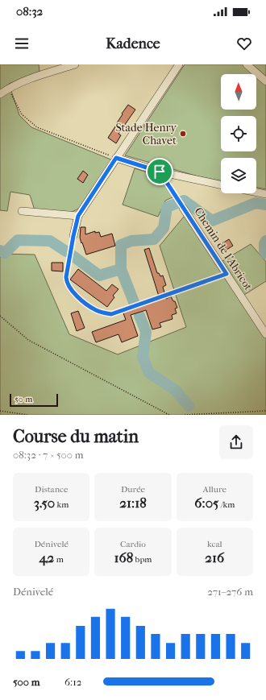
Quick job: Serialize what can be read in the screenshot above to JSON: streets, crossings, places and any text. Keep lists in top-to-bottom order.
{
  "streets": {
    "street": ["Chemin de l'Abricot"]
  },
  "places": ["Stade Henry Chavet"],
  "scale_bar": "50 m",
  "north": "top",
  "page": {
    "status": "08:32",
    "header": "Kadence",
    "scale": "50 m",
    "heading": ["Course du matin", "08:32 · 7 × 500 m"],
    "stats": [
      ["Distance", "3.50 km"],
      ["Durée", "21:18"],
      ["Allure", "6:05 /km"],
      ["Dénivelé", "42 m"],
      ["Cardio", "168 bpm"],
      ["kcal", "216"]
    ],
    "chart": ["Dénivelé", "271–276 m"],
    "list": [
      {
        "name": "500 m",
        "note": "6:12"
      }
    ]
  }
}
